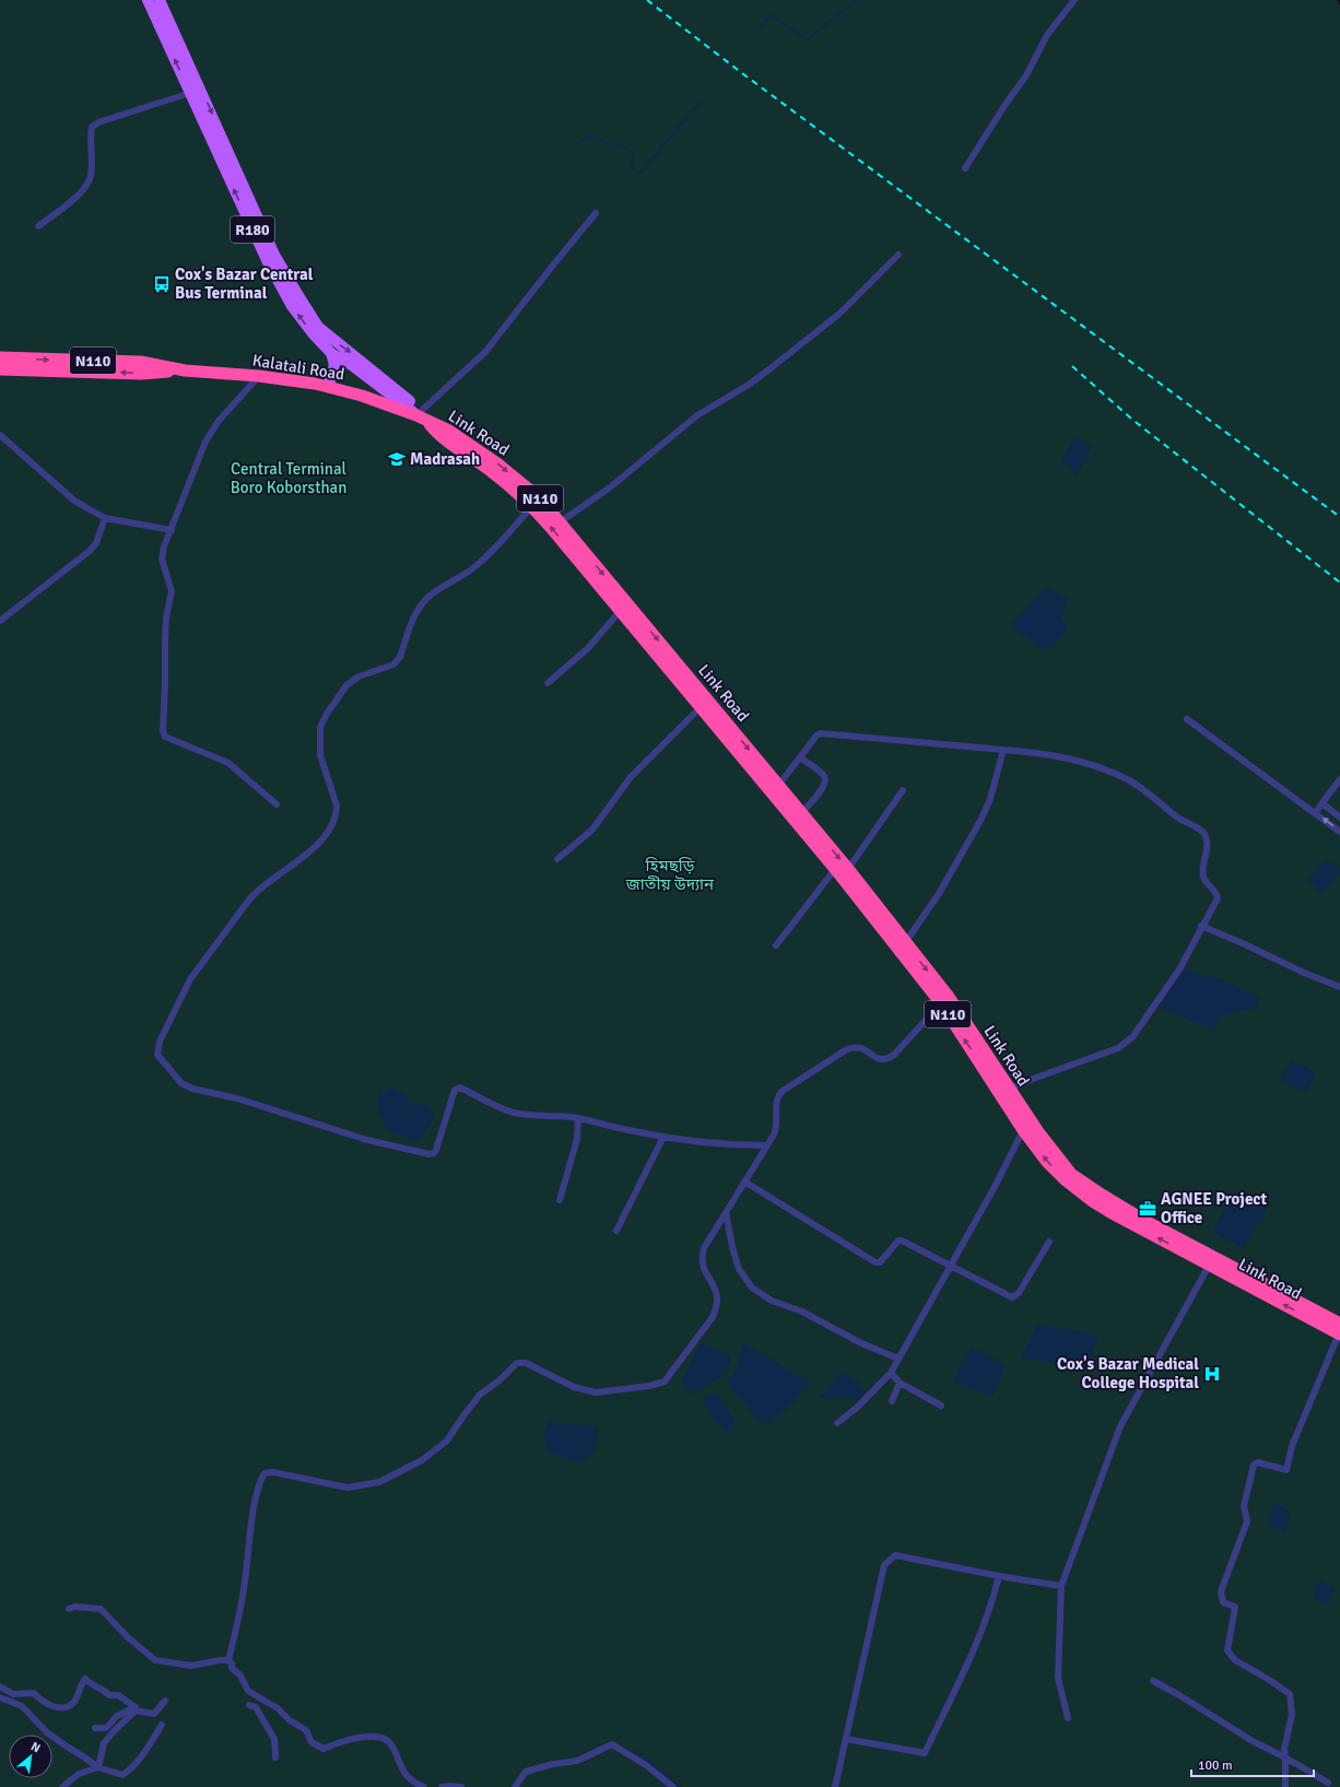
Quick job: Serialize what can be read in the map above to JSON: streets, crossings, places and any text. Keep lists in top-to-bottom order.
{
  "streets": {
    "highway": ["N110", "Kalatali Road", "Link Road"],
    "main road": ["R180"]
  },
  "crossings": [
    ["R180", "Kalatali Road"],
    ["Kalatali Road", "Link Road"]
  ],
  "parks": ["Central Terminal Boro Koborsthan", "হিমছড়ি জাতীয় উদ্যান"],
  "places": {
    "bus stop": ["Cox's Bazar Central Bus Terminal"],
    "school or university": ["Madrasah"],
    "office": ["AGNEE Project Office"],
    "hospital": ["Cox's Bazar Medical College Hospital"]
  },
  "scale_bar": "100 m",
  "north": "top right"
}
